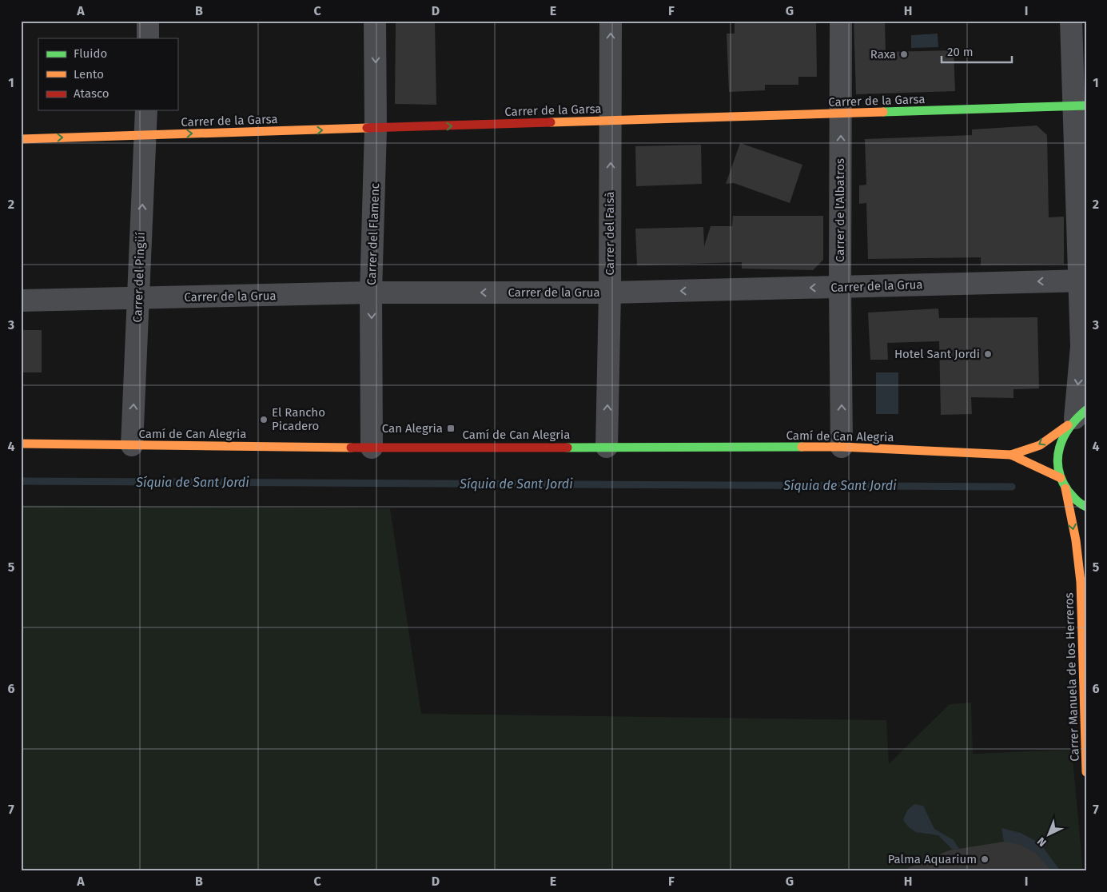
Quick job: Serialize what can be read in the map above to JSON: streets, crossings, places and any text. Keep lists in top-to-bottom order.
{
  "streets": {
    "street": [
      "Carrer de la Garsa",
      "Carrer de l'Albatros",
      "Carrer del Faisà",
      "Carrer del Flamenc",
      "Carrer del Pingüí",
      "Carrer de la Grua",
      "Camí de Can Alegria",
      "Carrer Manuela de los Herreros"
    ]
  },
  "crossings": [
    ["Carrer de la Garsa", "Carrer de l'Albatros"],
    ["Carrer de la Garsa", "Carrer del Faisà"],
    ["Carrer de la Garsa", "Carrer del Flamenc"],
    ["Carrer de la Garsa", "Carrer del Pingüí"],
    ["Carrer de l'Albatros", "Carrer de la Grua"],
    ["Carrer de l'Albatros", "Camí de Can Alegria"],
    ["Carrer del Faisà", "Carrer de la Grua"],
    ["Carrer del Faisà", "Camí de Can Alegria"],
    ["Carrer del Flamenc", "Carrer de la Grua"],
    ["Carrer del Flamenc", "Camí de Can Alegria"],
    ["Carrer del Pingüí", "Carrer de la Grua"],
    ["Carrer del Pingüí", "Camí de Can Alegria"]
  ],
  "one_way": [
    "Carrer de la Garsa",
    "Carrer de l'Albatros",
    "Carrer del Faisà",
    "Carrer del Flamenc",
    "Carrer del Pingüí",
    "Carrer de la Grua"
  ],
  "water": ["Síquia de Sant Jordi"],
  "places": {
    "other": [
      "Raxa",
      "Hotel Sant Jordi",
      "El Rancho Picadero",
      "Palma Aquarium"
    ],
    "transit": ["Can Alegria"]
  },
  "legend": ["Fluido", "Lento", "Atasco"],
  "scale_bar": "20 m",
  "north": "bottom left",
  "grid": {
    "columns": [
      "A",
      "B",
      "C",
      "D",
      "E",
      "F",
      "G",
      "H",
      "I"
    ],
    "rows": [
      "1",
      "2",
      "3",
      "4",
      "5",
      "6",
      "7"
    ]
  }
}
